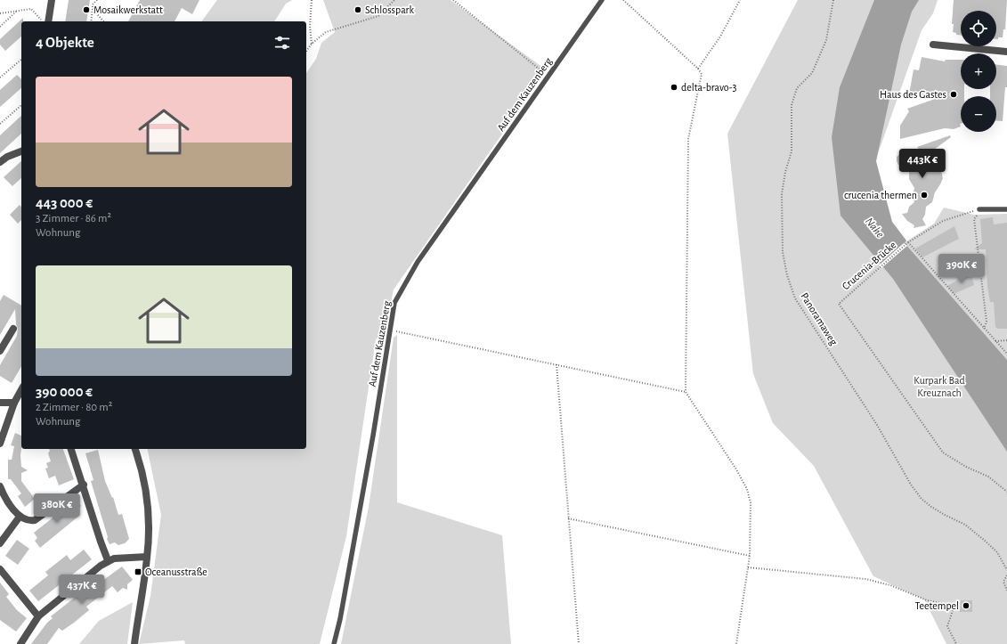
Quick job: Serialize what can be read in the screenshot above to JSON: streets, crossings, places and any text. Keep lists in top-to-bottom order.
{
  "streets": {
    "lane": ["Auf dem Kauzenberg"],
    "path": ["Crucenia-Brücke", "Panoramaweg"]
  },
  "water": ["Nahe"],
  "parks": ["Kurpark Bad Kreuznach"],
  "places": {
    "other": [
      "Mosaikwerkstatt",
      "Schlosspark",
      "delta-bravo-3",
      "Haus des Gastes",
      "crucenia thermen",
      "Teetempel"
    ],
    "transit": ["Oceanusstraße"]
  },
  "page": {
    "map_buttons": ["+", "−"],
    "heading": "4 Objekte",
    "list": [
      {
        "name": "443 000 €",
        "note": "3 Zimmer · 86 m² · Wohnung"
      },
      {
        "name": "390 000 €",
        "note": "2 Zimmer · 80 m² · Wohnung"
      }
    ],
    "price": [
      "443K €",
      "390K €",
      "380K €",
      "437K €"
    ]
  }
}
